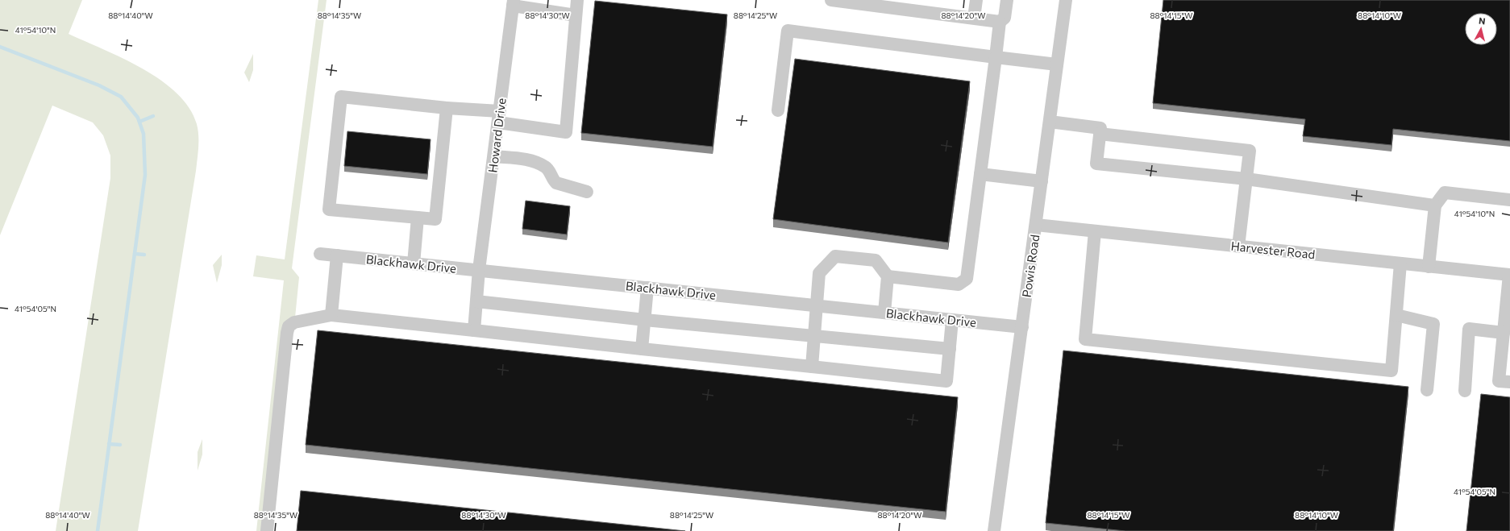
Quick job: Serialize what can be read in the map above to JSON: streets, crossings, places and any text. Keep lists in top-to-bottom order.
{
  "streets": {
    "street": [
      "Howard Drive",
      "Harvester Road",
      "Blackhawk Drive",
      "Powis Road"
    ]
  },
  "crossings": [
    ["Howard Drive", "Blackhawk Drive"],
    ["Harvester Road", "Powis Road"],
    ["Blackhawk Drive", "Powis Road"]
  ],
  "north": "top",
  "coordinates": [
    "88°14'40\"W",
    "88°14'35\"W",
    "88°14'30\"W",
    "88°14'25\"W",
    "88°14'20\"W",
    "88°14'15\"W",
    "88°14'10\"W",
    "41°54'10\"N",
    "41°54'05\"N"
  ]
}
